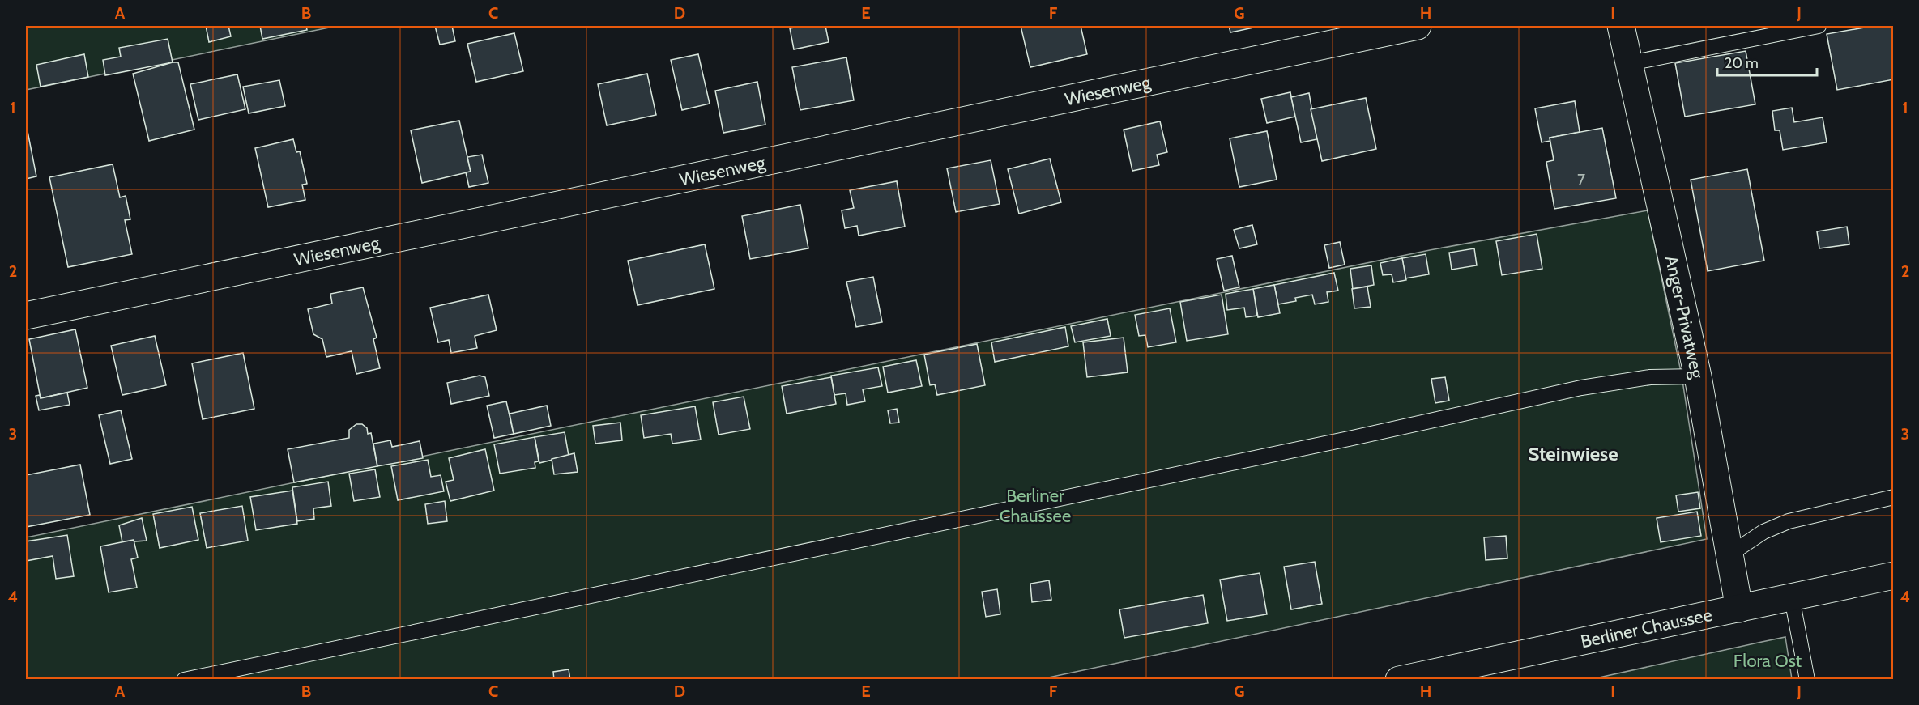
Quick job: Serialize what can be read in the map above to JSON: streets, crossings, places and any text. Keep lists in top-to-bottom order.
{
  "streets": {
    "street": ["Wiesenweg", "Anger-Privatweg", "Berliner Chaussee"]
  },
  "crossings": [
    ["Anger-Privatweg", "Berliner Chaussee"]
  ],
  "districts": ["Steinwiese"],
  "parks": ["Berliner Chaussee", "Flora Ost"],
  "house_numbers": ["7"],
  "scale_bar": "20 m",
  "grid": {
    "columns": [
      "A",
      "B",
      "C",
      "D",
      "E",
      "F",
      "G",
      "H",
      "I",
      "J"
    ],
    "rows": [
      "1",
      "2",
      "3",
      "4"
    ]
  }
}
